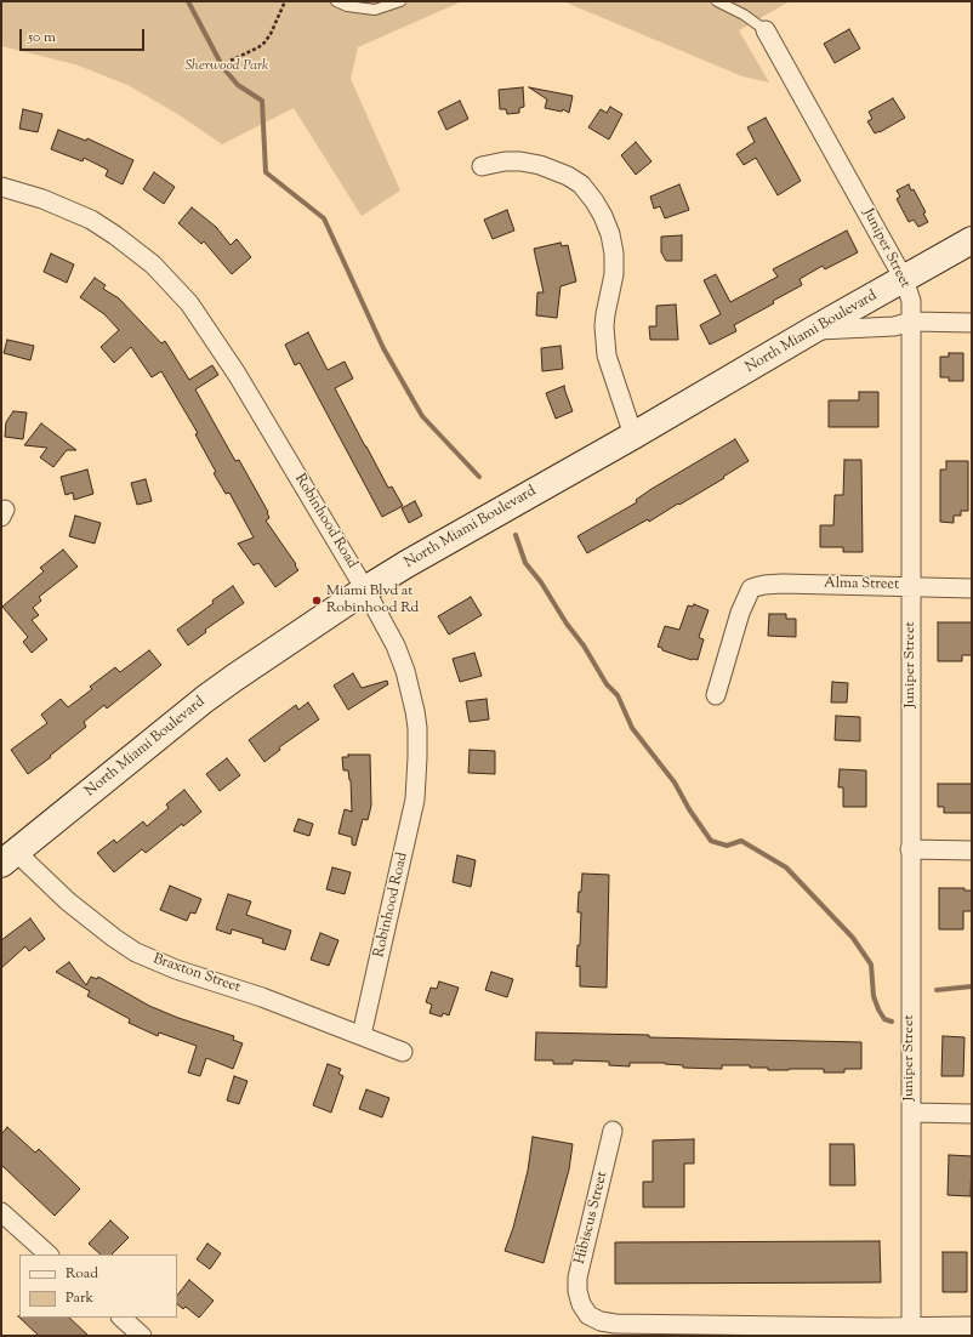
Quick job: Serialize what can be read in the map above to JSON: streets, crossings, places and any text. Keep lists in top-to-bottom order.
{
  "streets": {
    "main road": ["North Miami Boulevard"],
    "street": [
      "Juniper Street",
      "Robinhood Road",
      "Alma Street",
      "Braxton Street",
      "Hibiscus Street"
    ]
  },
  "crossings": [
    ["Juniper Street", "North Miami Boulevard"],
    ["Juniper Street", "Alma Street"],
    ["Juniper Street", "Hibiscus Street"],
    ["North Miami Boulevard", "Robinhood Road"],
    ["North Miami Boulevard", "Braxton Street"],
    ["Robinhood Road", "Braxton Street"]
  ],
  "parks": ["Sherwood Park"],
  "places": ["Miami Blvd at Robinhood Rd"],
  "legend": ["Road", "Park"],
  "scale_bar": "50 m"
}
